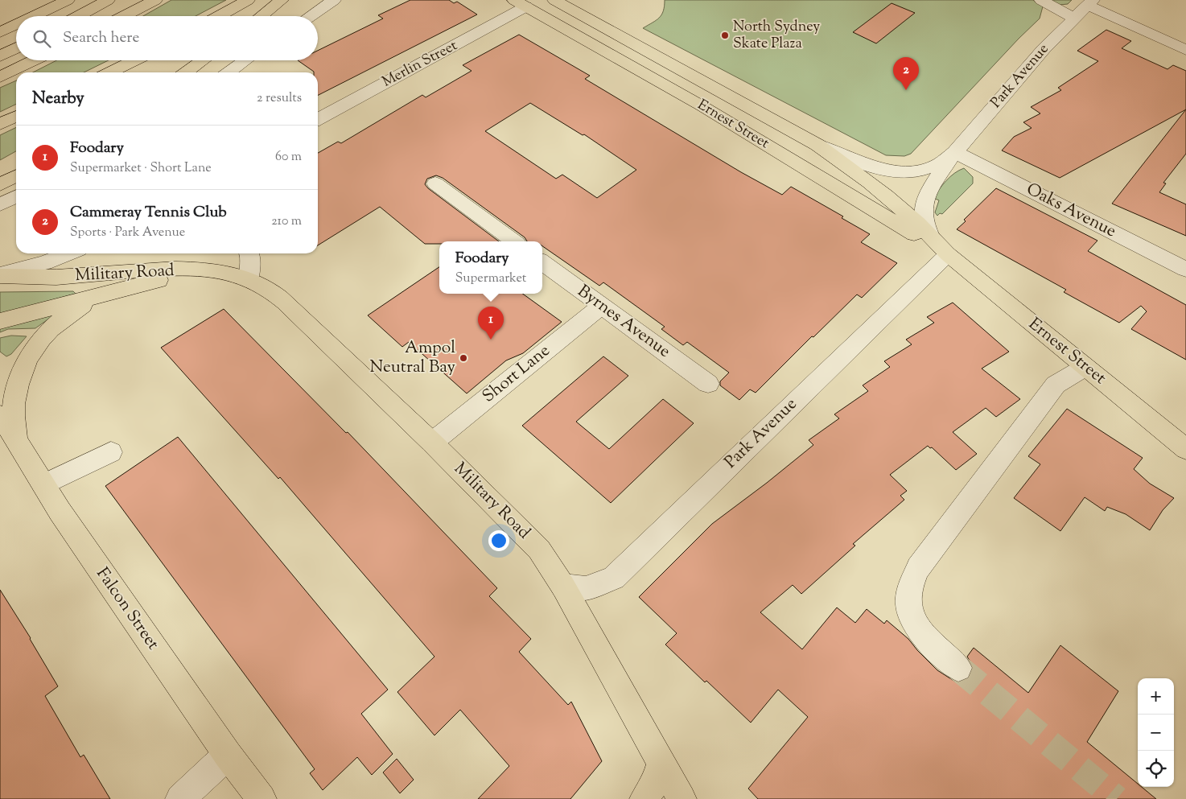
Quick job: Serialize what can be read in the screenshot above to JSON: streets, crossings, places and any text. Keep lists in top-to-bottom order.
{
  "streets": {
    "main road": ["Ernest Street", "Military Road", "Falcon Street"],
    "street": [
      "Merlin Street",
      "Park Avenue",
      "Oaks Avenue",
      "Byrnes Avenue",
      "Short Lane"
    ]
  },
  "crossings": [
    ["Merlin Street", "Ernest Street"],
    ["Park Avenue", "Ernest Street"],
    ["Park Avenue", "Oaks Avenue"],
    ["Park Avenue", "Military Road"],
    ["Military Road", "Short Lane"],
    ["Byrnes Avenue", "Short Lane"]
  ],
  "places": ["North Sydney Skate Plaza", "Ampol Neutral Bay"],
  "page": {
    "search": "Search here",
    "pins": ["2", "1"],
    "heading": ["Nearby", "2 results"],
    "list": [
      {
        "mark": "1",
        "name": "Foodary",
        "note": "Supermarket · Short Lane",
        "value": "60 m"
      },
      {
        "mark": "2",
        "name": "Cammeray Tennis Club",
        "note": "Sports · Park Avenue",
        "value": "210 m"
      }
    ],
    "popup": ["Foodary", "Supermarket"],
    "map_buttons": ["+", "−"]
  }
}
